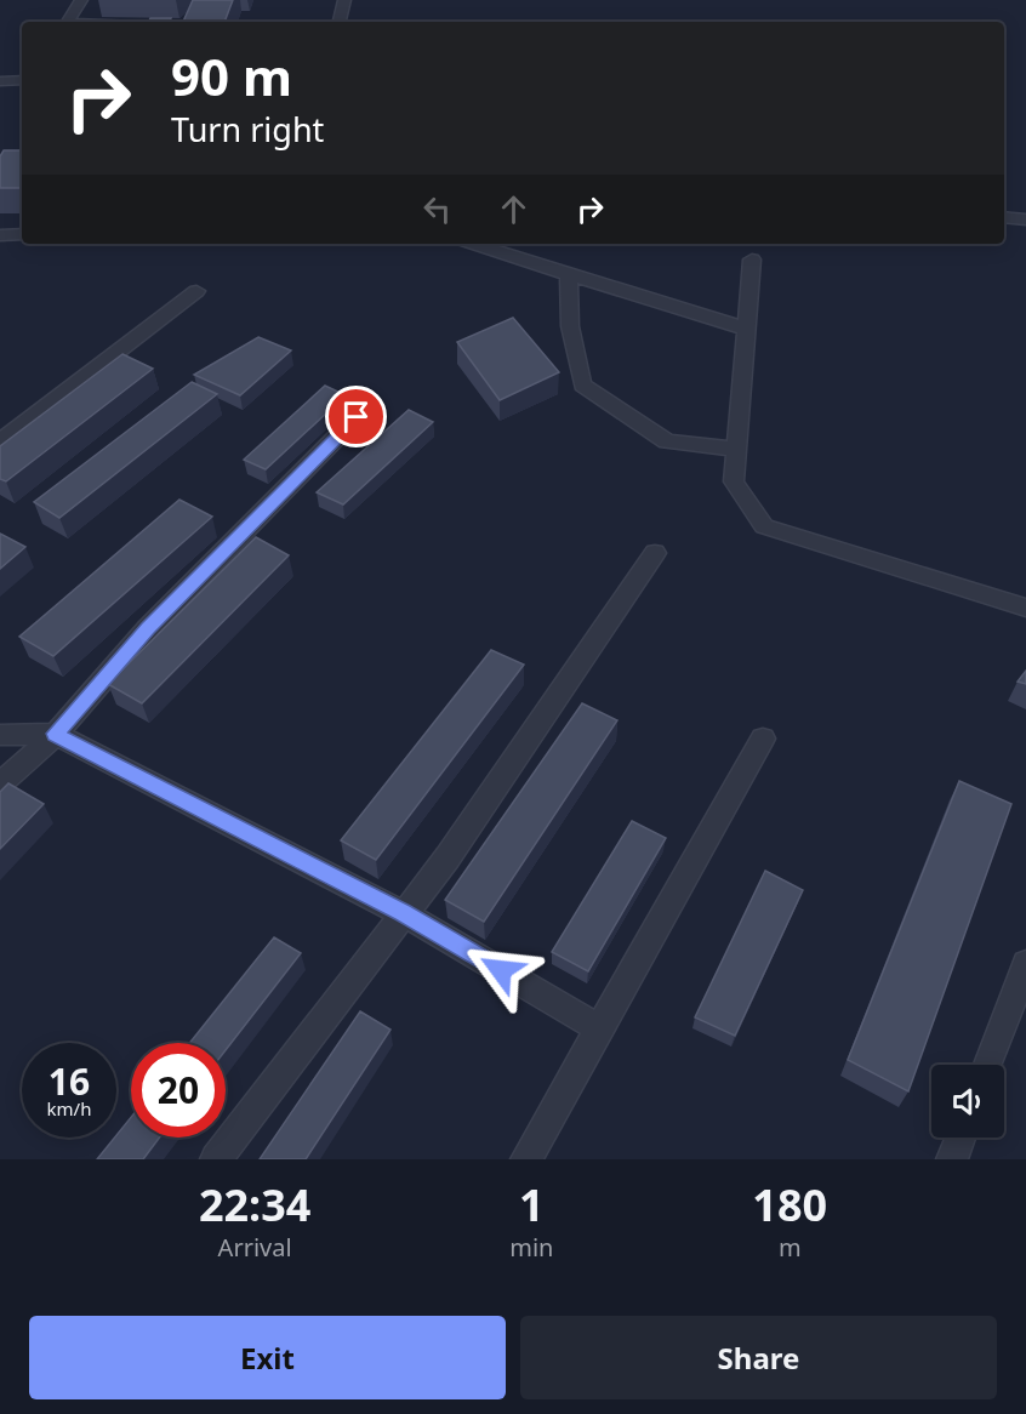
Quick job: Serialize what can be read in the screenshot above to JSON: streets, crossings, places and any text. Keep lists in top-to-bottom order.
{
  "page": {
    "turn": ["90 m", "Turn right"],
    "speed": "16 km/h",
    "limit": "20",
    "eta": [
      "22:34",
      "Arrival",
      "1",
      "min",
      "180",
      "m"
    ],
    "buttons": ["Exit", "Share"]
  }
}
